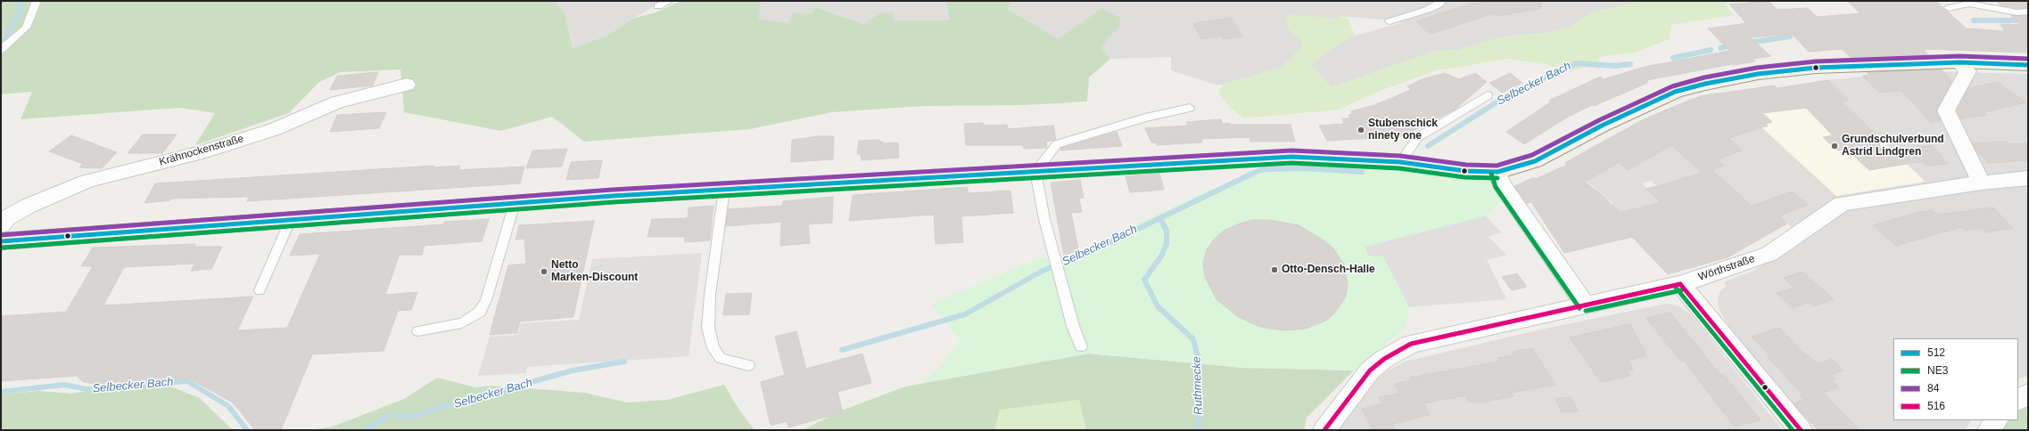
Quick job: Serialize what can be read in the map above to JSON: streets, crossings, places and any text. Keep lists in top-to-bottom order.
{
  "streets": {
    "street": ["Krähnockenstraße", "Wörthstraße"]
  },
  "water": ["Selbecker Bach", "Ruthmecke"],
  "places": [
    "Stubenschick ninety one",
    "Grundschulverbund Astrid Lindgren",
    "Otto-Densch-Halle",
    "Netto Marken-Discount"
  ],
  "lines": [
    "transit line 84",
    "transit line 512",
    "transit line NE3",
    "transit line 516"
  ],
  "legend": [
    "512",
    "NE3",
    "84",
    "516"
  ]
}
